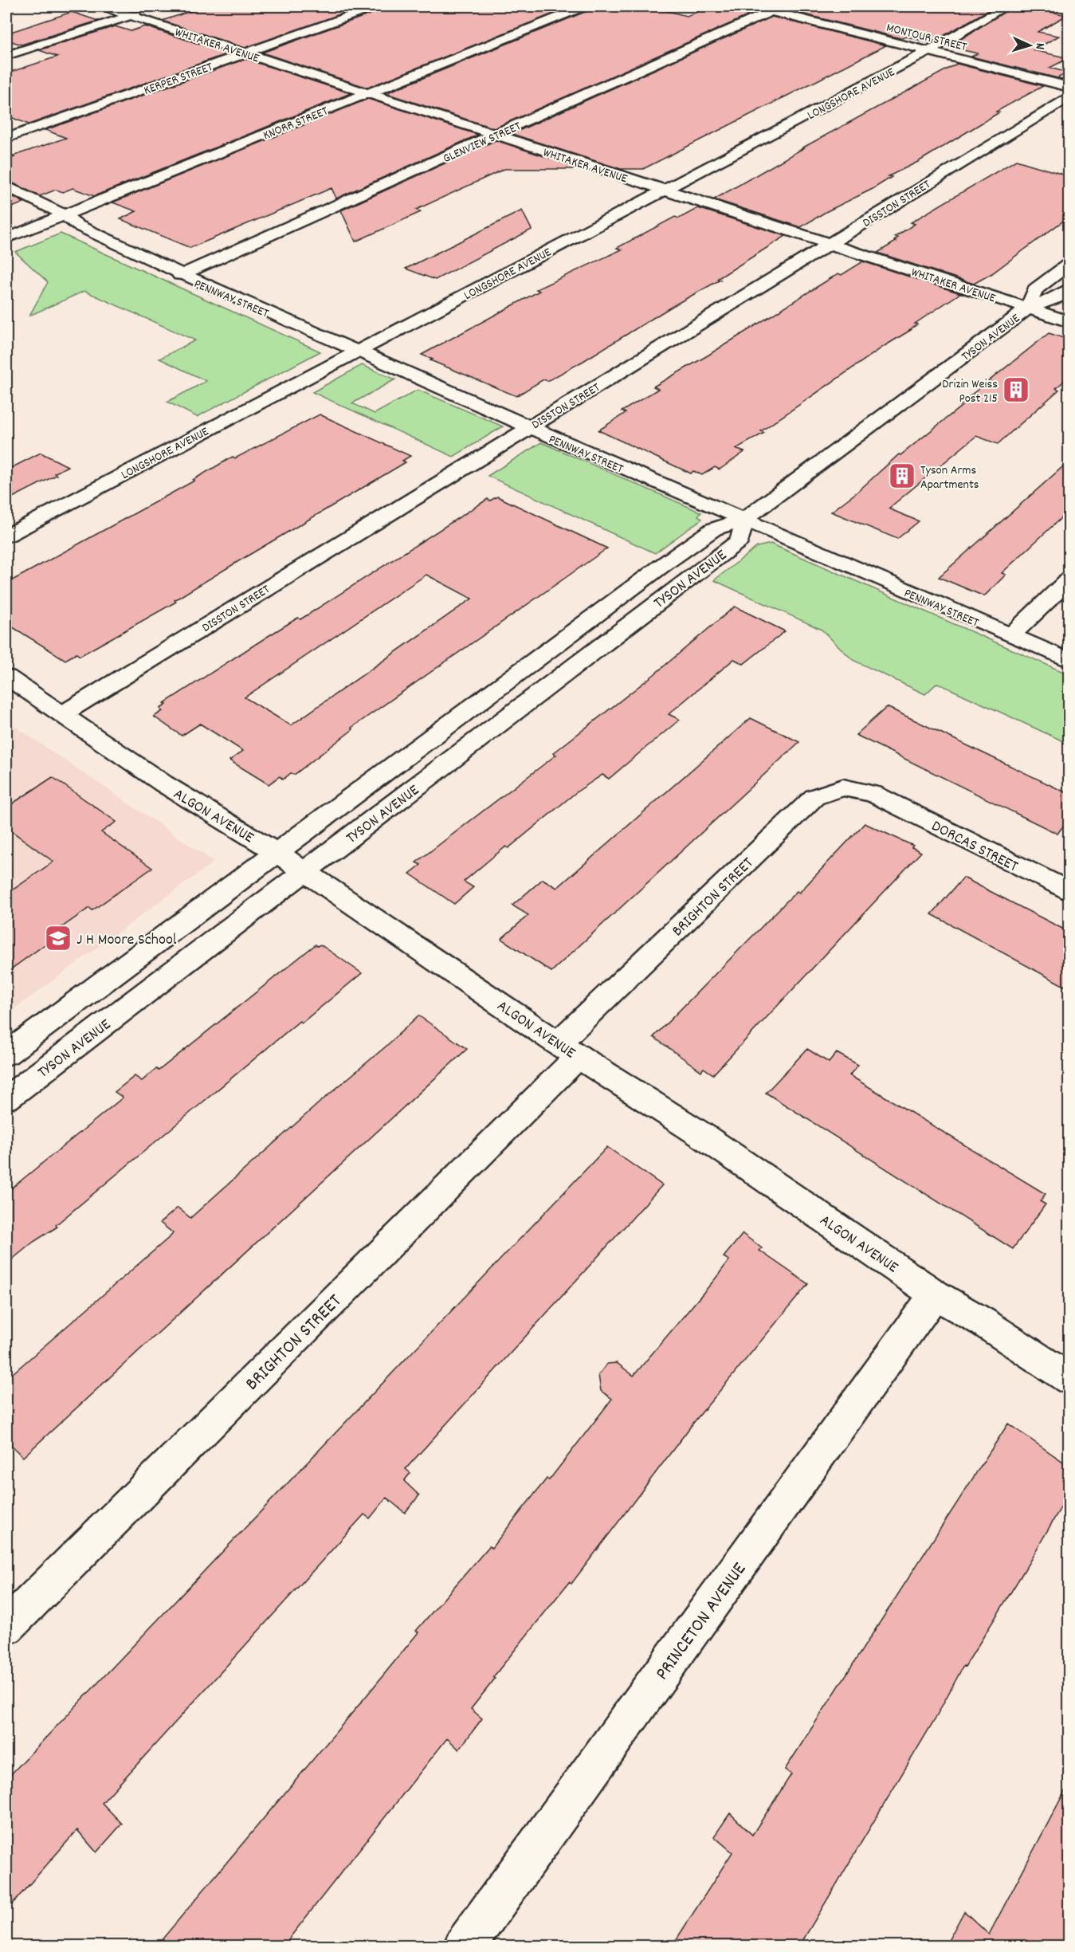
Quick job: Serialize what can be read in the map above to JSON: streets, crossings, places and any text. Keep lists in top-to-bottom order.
{
  "streets": {
    "street": [
      "MONTOUR STREET",
      "WHITAKER AVENUE",
      "KERPER STREET",
      "LONGSHORE AVENUE",
      "KNORR STREET",
      "GLENVIEW STREET",
      "DISSTON STREET",
      "PENNWAY STREET",
      "TYSON AVENUE",
      "ALGON AVENUE",
      "DORCAS STREET",
      "BRIGHTON STREET",
      "PRINCETON AVENUE"
    ]
  },
  "crossings": [
    ["MONTOUR STREET", "LONGSHORE AVENUE"],
    ["MONTOUR STREET", "GLENVIEW STREET"],
    ["WHITAKER AVENUE", "KERPER STREET"],
    ["WHITAKER AVENUE", "LONGSHORE AVENUE"],
    ["WHITAKER AVENUE", "KNORR STREET"],
    ["WHITAKER AVENUE", "GLENVIEW STREET"],
    ["WHITAKER AVENUE", "DISSTON STREET"],
    ["WHITAKER AVENUE", "TYSON AVENUE"],
    ["LONGSHORE AVENUE", "PENNWAY STREET"],
    ["KNORR STREET", "PENNWAY STREET"],
    ["GLENVIEW STREET", "PENNWAY STREET"],
    ["DISSTON STREET", "PENNWAY STREET"],
    ["DISSTON STREET", "ALGON AVENUE"],
    ["PENNWAY STREET", "TYSON AVENUE"],
    ["TYSON AVENUE", "ALGON AVENUE"],
    ["ALGON AVENUE", "BRIGHTON STREET"],
    ["ALGON AVENUE", "PRINCETON AVENUE"],
    ["DORCAS STREET", "BRIGHTON STREET"]
  ],
  "places": {
    "building": ["Drizin Weiss Post 215", "Tyson Arms Apartments"],
    "school or university": ["J H Moore School"]
  },
  "north": "right"
}
